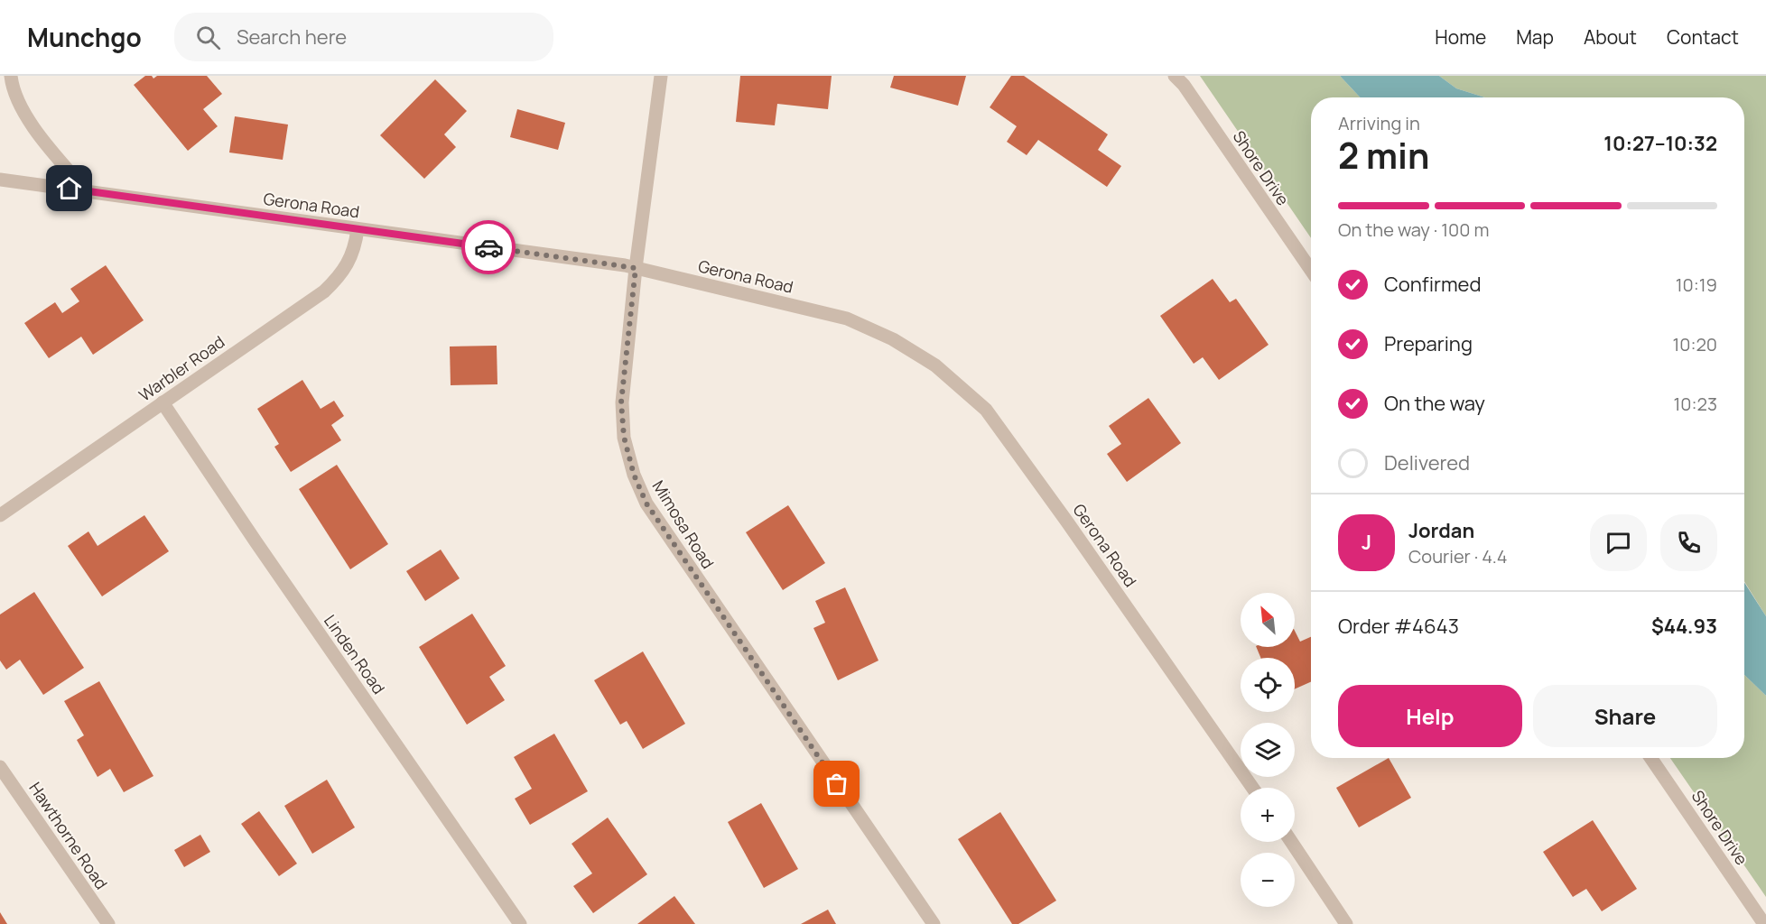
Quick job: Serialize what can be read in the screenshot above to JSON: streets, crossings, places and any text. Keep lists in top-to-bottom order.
{
  "streets": {
    "street": [
      "Shore Drive",
      "Gerona Road",
      "Warbler Road",
      "Mimosa Road",
      "Linden Road",
      "Hawthorne Road"
    ]
  },
  "crossings": [
    ["Gerona Road", "Warbler Road"],
    ["Gerona Road", "Mimosa Road"],
    ["Warbler Road", "Linden Road"]
  ],
  "north": "top left",
  "page": {
    "header": "Munchgo",
    "search": "Search here",
    "nav": [
      "Home",
      "Map",
      "About",
      "Contact"
    ],
    "heading": ["2 min", "Arriving in", "10:27–10:32"],
    "panel": [
      "Jordan",
      "Courier · 4.4",
      "Order #4643",
      "$44.93"
    ],
    "bar": "On the way · 100 m",
    "list": [
      ["Confirmed", "10:19"],
      ["Preparing", "10:20"],
      ["On the way", "10:23"],
      "Delivered"
    ],
    "round": "J",
    "map_buttons": ["+", "−"],
    "buttons": ["Help", "Share"]
  }
}
